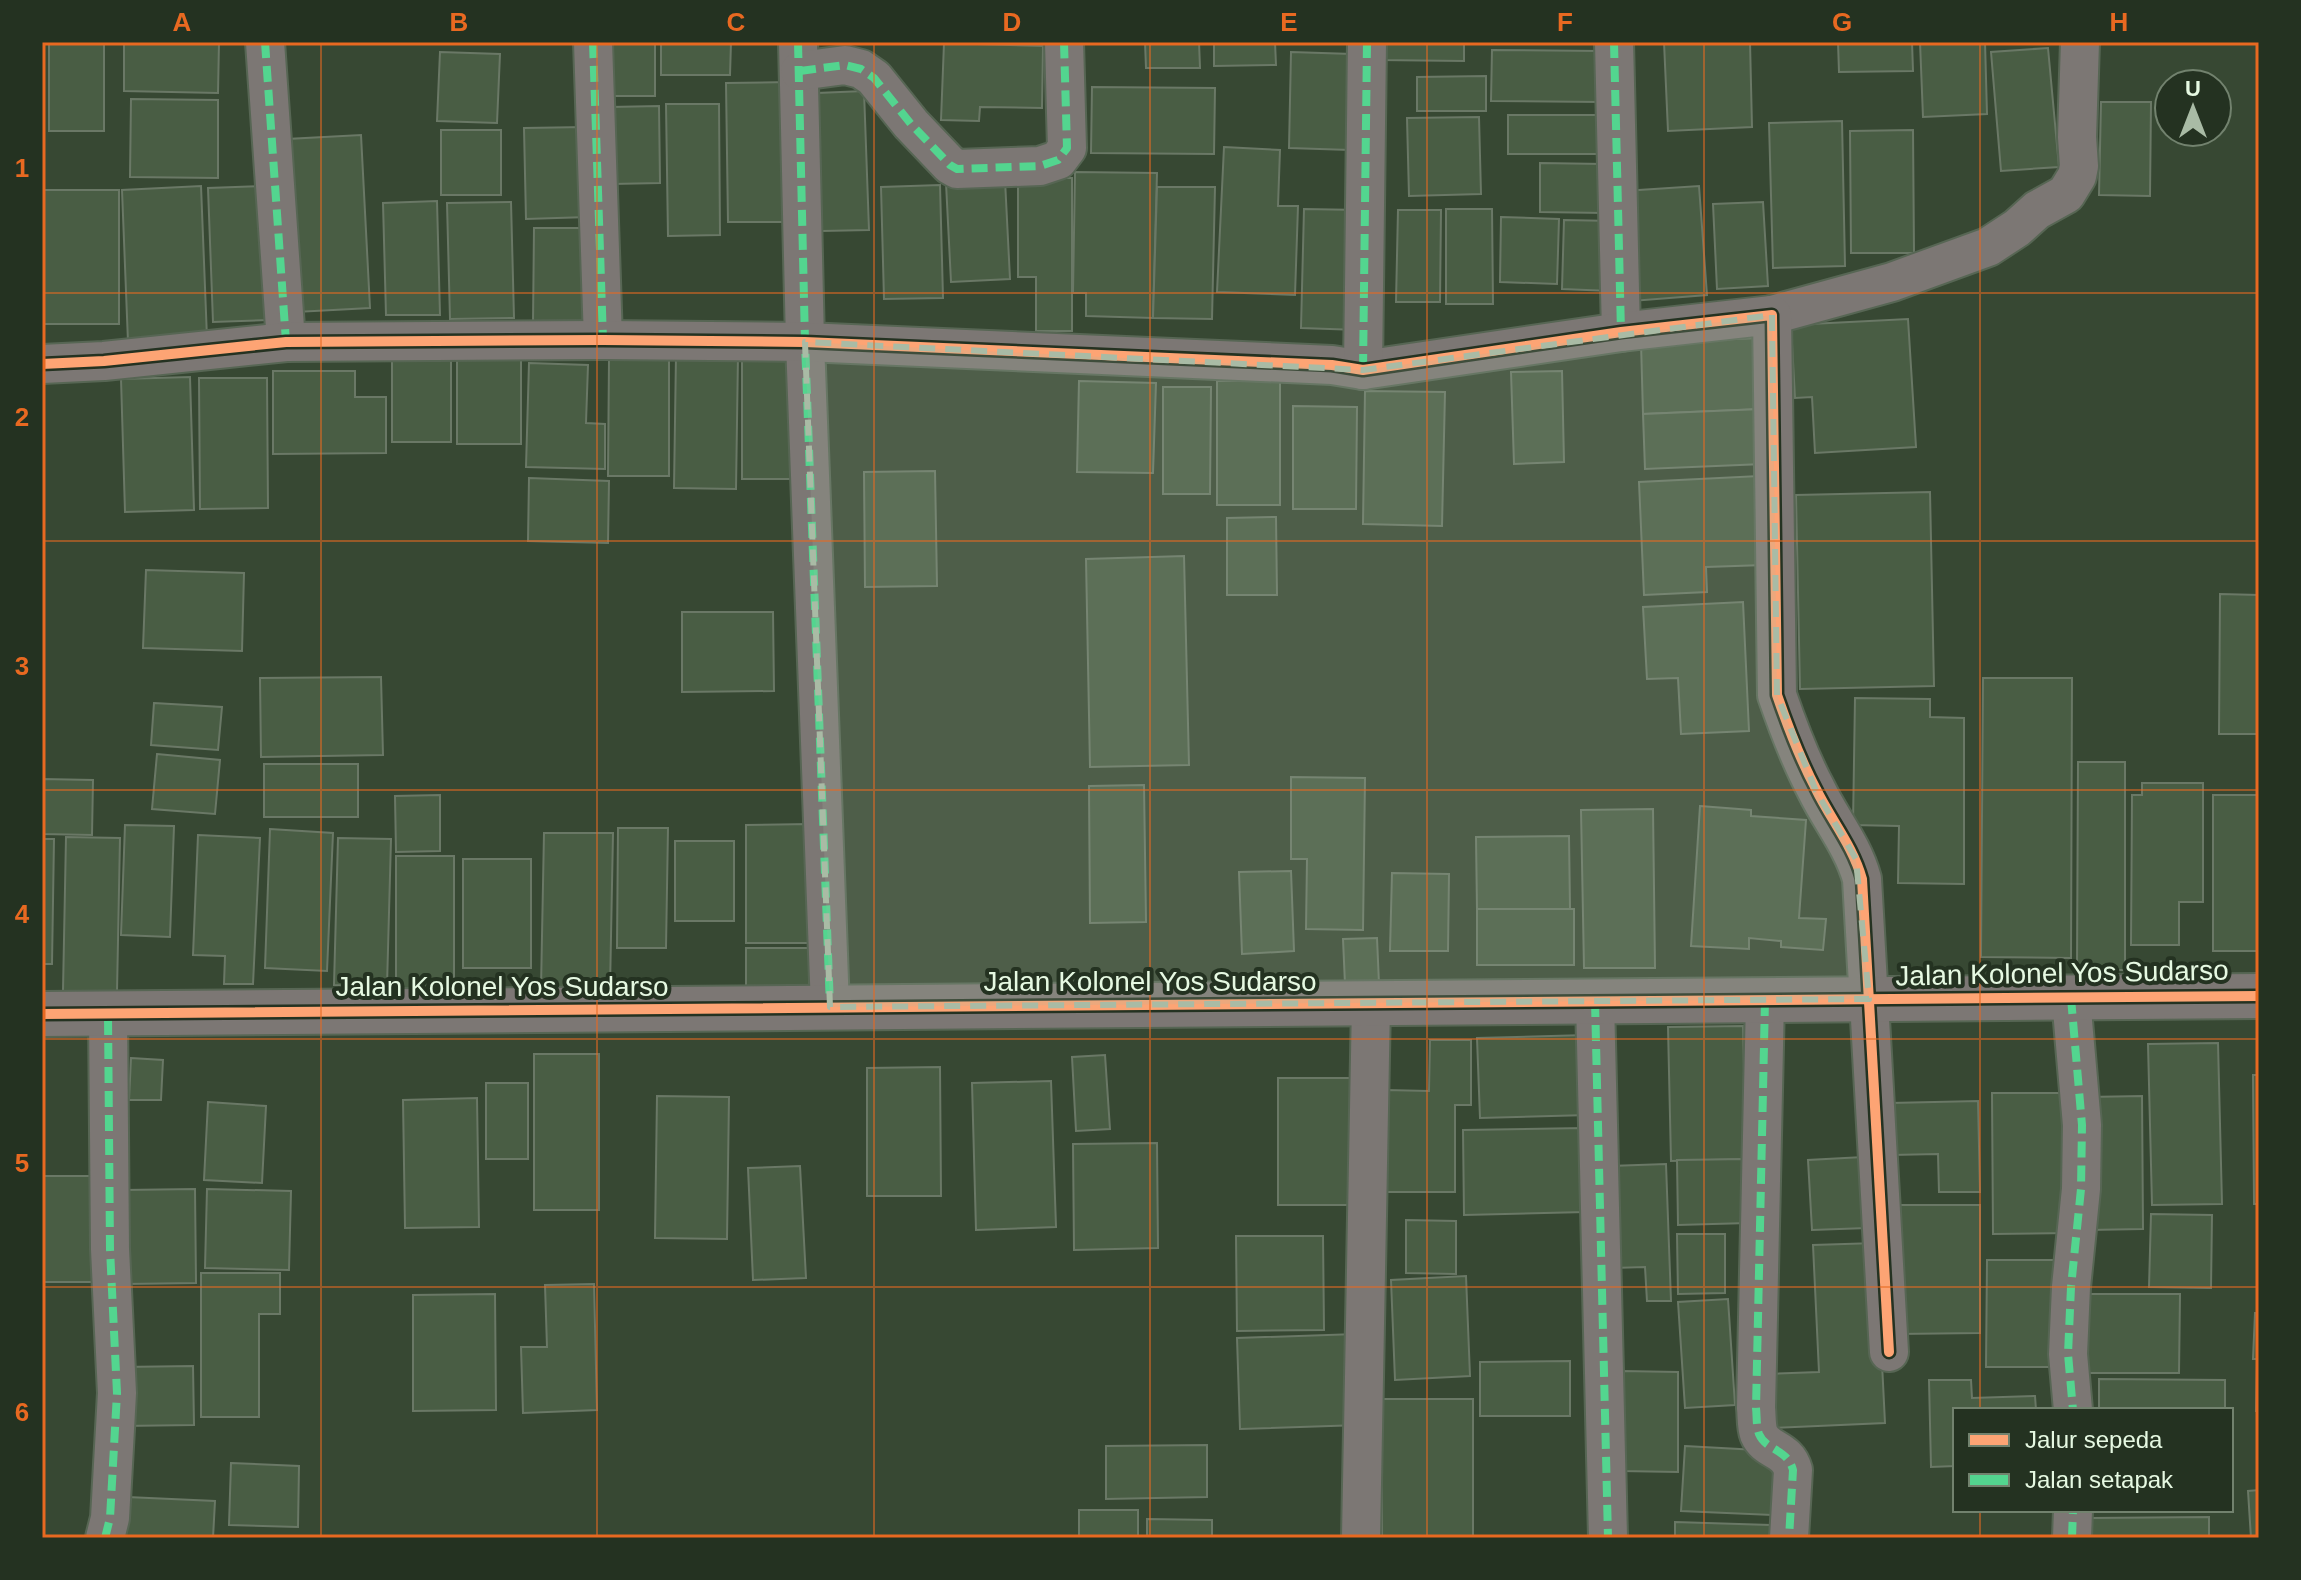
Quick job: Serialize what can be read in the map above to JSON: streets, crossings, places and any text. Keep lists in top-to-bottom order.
{
  "streets": {
    "street": ["Jalan Kolonel Yos Sudarso"]
  },
  "legend": ["Jalur sepeda", "Jalan setapak"],
  "north": "top",
  "grid": {
    "columns": [
      "A",
      "B",
      "C",
      "D",
      "E",
      "F",
      "G",
      "H"
    ],
    "rows": [
      "1",
      "2",
      "3",
      "4",
      "5",
      "6"
    ]
  }
}
